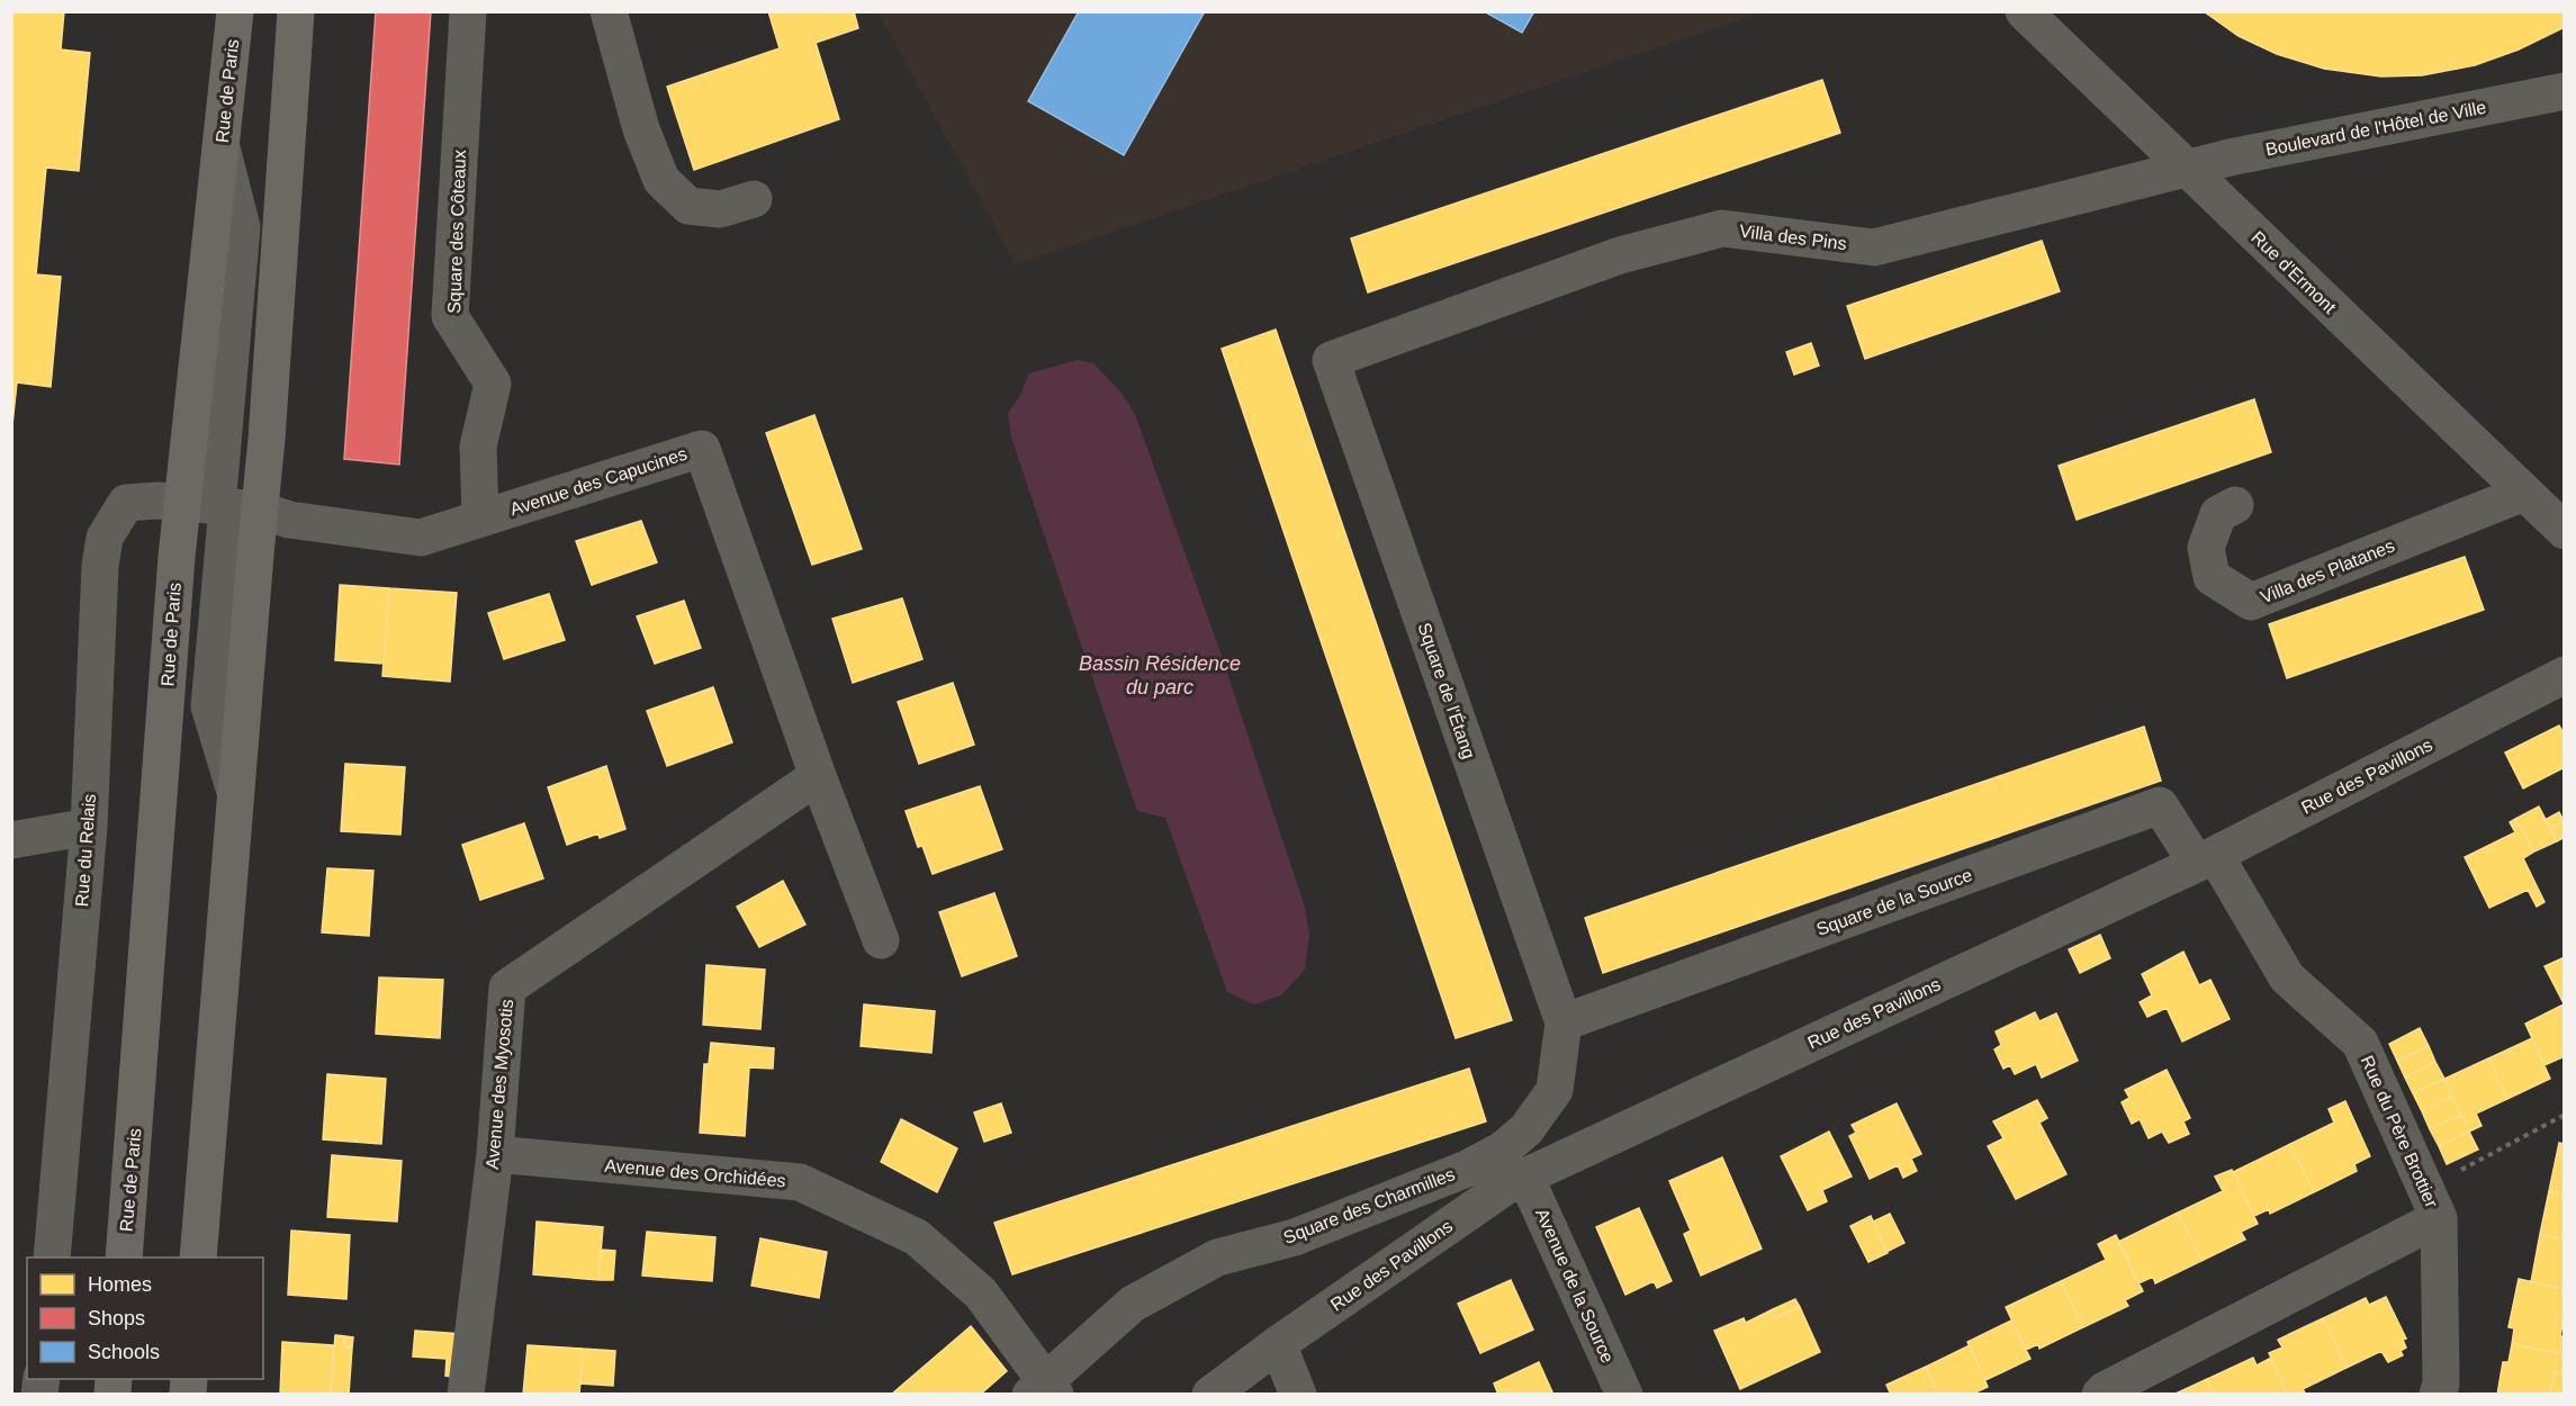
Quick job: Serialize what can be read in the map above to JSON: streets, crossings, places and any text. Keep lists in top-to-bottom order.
{
  "streets": {
    "main road": ["Rue de Paris"],
    "street": [
      "Boulevard de l'Hôtel de Ville",
      "Square des Côteaux",
      "Villa des Pins",
      "Rue d'Ermont",
      "Avenue des Capucines",
      "Villa des Platanes",
      "Square de l'Étang",
      "Rue des Pavillons",
      "Rue du Relais",
      "Square de la Source",
      "Avenue des Myosotis",
      "Rue du Père Brottier",
      "Avenue des Orchidées",
      "Square des Charmilles",
      "Avenue de la Source"
    ]
  },
  "crossings": [
    ["Rue de Paris", "Avenue des Capucines"],
    ["Rue de Paris", "Rue du Relais"],
    ["Boulevard de l'Hôtel de Ville", "Villa des Pins"],
    ["Boulevard de l'Hôtel de Ville", "Rue d'Ermont"],
    ["Square des Côteaux", "Avenue des Capucines"],
    ["Villa des Pins", "Rue d'Ermont"],
    ["Villa des Pins", "Square de l'Étang"],
    ["Rue d'Ermont", "Villa des Platanes"],
    ["Avenue des Capucines", "Rue du Relais"],
    ["Avenue des Capucines", "Avenue des Myosotis"],
    ["Square de l'Étang", "Square de la Source"],
    ["Square de l'Étang", "Square des Charmilles"],
    ["Rue des Pavillons", "Square de la Source"],
    ["Rue des Pavillons", "Rue du Père Brottier"],
    ["Rue des Pavillons", "Avenue de la Source"],
    ["Square de la Source", "Rue du Père Brottier"],
    ["Square de la Source", "Square des Charmilles"],
    ["Avenue des Myosotis", "Avenue des Orchidées"],
    ["Avenue des Orchidées", "Square des Charmilles"]
  ],
  "water": ["Bassin Résidence du parc"],
  "legend": ["Homes", "Shops", "Schools"]
}
